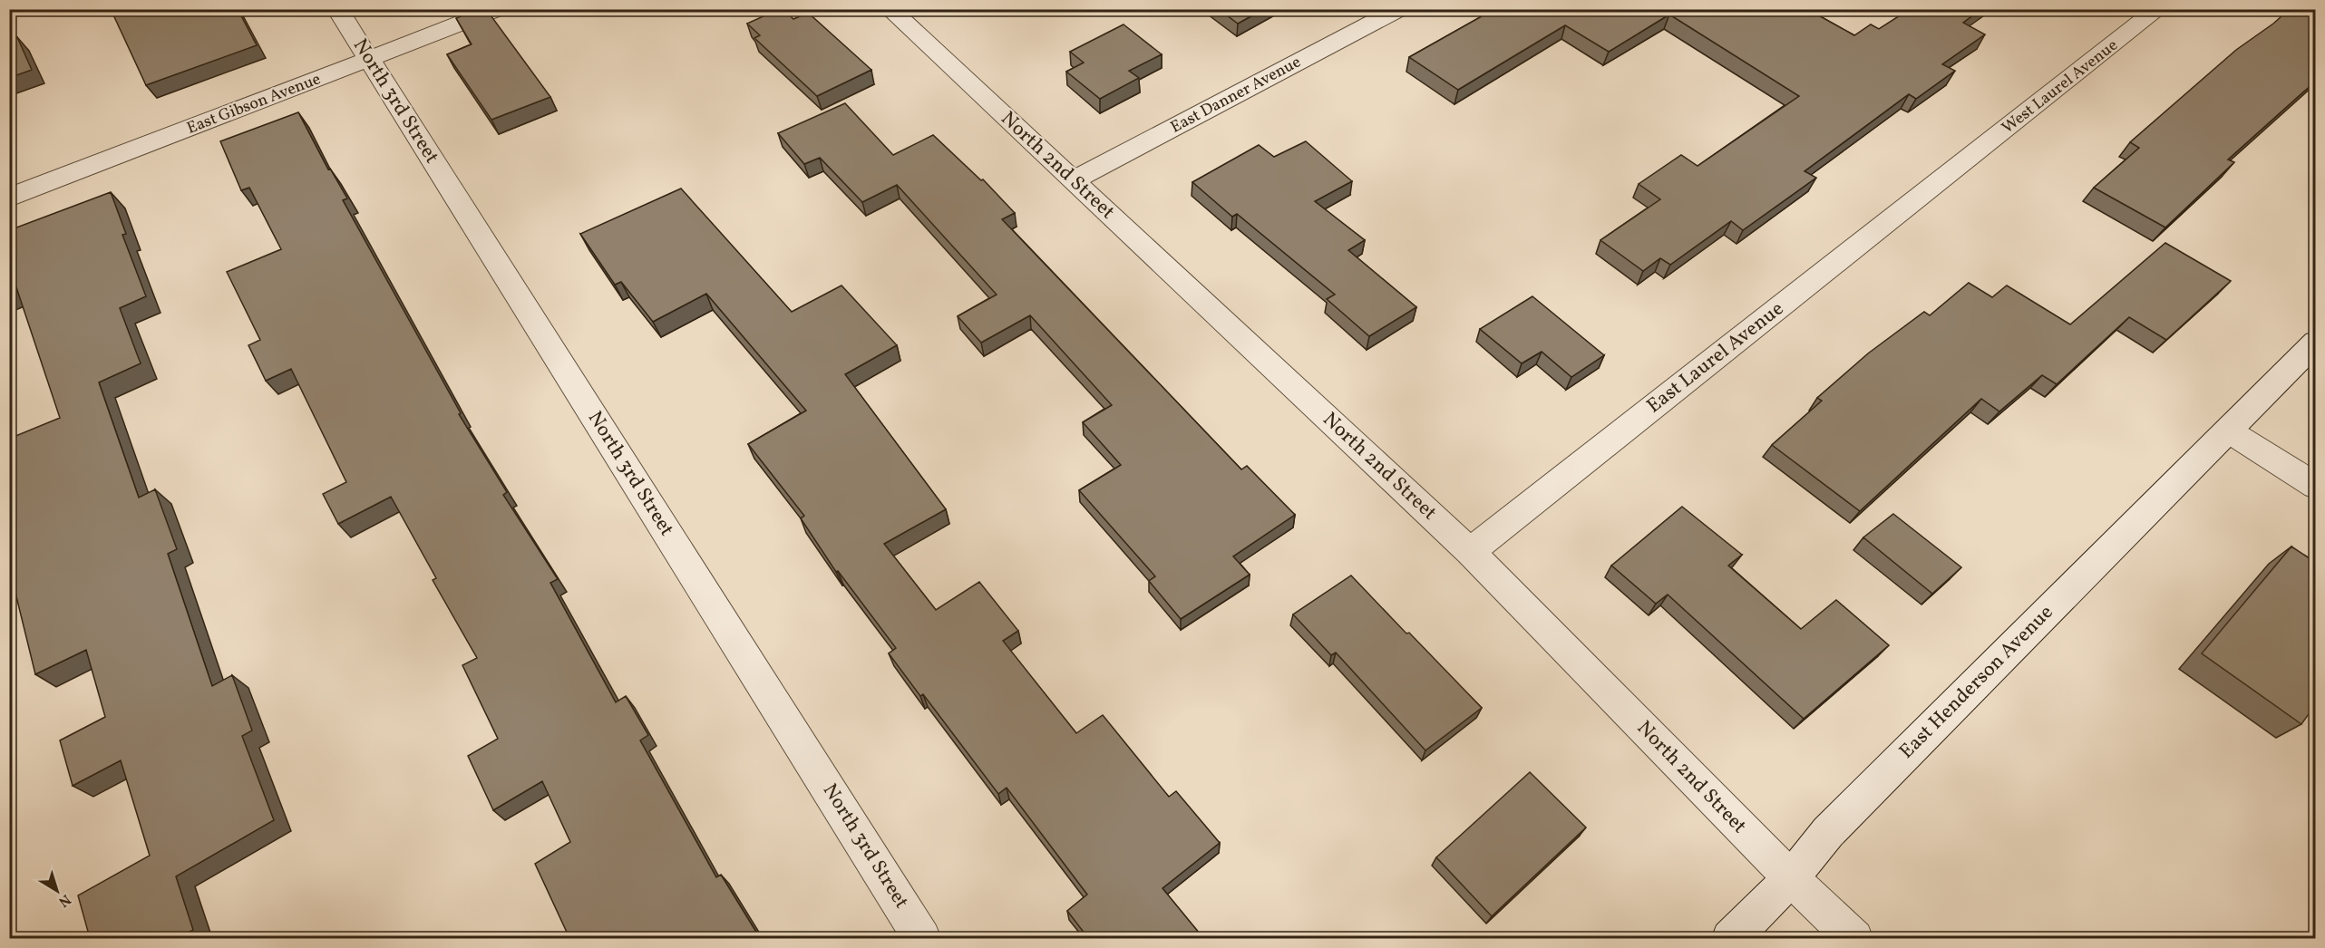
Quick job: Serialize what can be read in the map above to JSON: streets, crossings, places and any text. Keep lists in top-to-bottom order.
{
  "streets": {
    "street": [
      "West Laurel Avenue",
      "East Danner Avenue",
      "North 3rd Street",
      "East Gibson Avenue",
      "North 2nd Street",
      "East Laurel Avenue",
      "East Henderson Avenue"
    ]
  },
  "crossings": [
    ["West Laurel Avenue", "East Laurel Avenue"],
    ["East Danner Avenue", "North 2nd Street"],
    ["North 3rd Street", "East Gibson Avenue"],
    ["North 2nd Street", "East Laurel Avenue"],
    ["North 2nd Street", "East Henderson Avenue"]
  ],
  "north": "bottom right"
}
